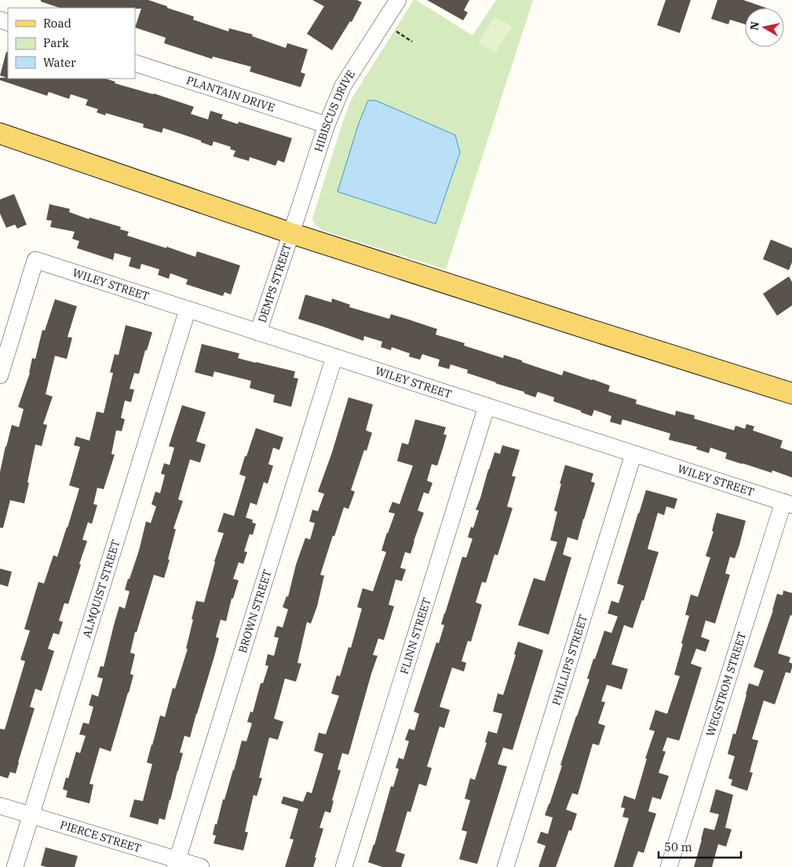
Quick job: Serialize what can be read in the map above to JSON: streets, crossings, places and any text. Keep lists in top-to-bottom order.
{
  "streets": {
    "street": [
      "PLANTAIN DRIVE",
      "HIBISCUS DRIVE",
      "DEMPS STREET",
      "WILEY STREET",
      "ALMQUIST STREET",
      "BROWN STREET",
      "FLINN STREET",
      "PHILLIPS STREET",
      "WEGSTROM STREET",
      "PIERCE STREET"
    ]
  },
  "crossings": [
    ["PLANTAIN DRIVE", "HIBISCUS DRIVE"],
    ["HIBISCUS DRIVE", "DEMPS STREET"],
    ["DEMPS STREET", "WILEY STREET"],
    ["WILEY STREET", "ALMQUIST STREET"],
    ["WILEY STREET", "BROWN STREET"],
    ["WILEY STREET", "FLINN STREET"],
    ["WILEY STREET", "PHILLIPS STREET"],
    ["WILEY STREET", "WEGSTROM STREET"],
    ["ALMQUIST STREET", "PIERCE STREET"],
    ["BROWN STREET", "PIERCE STREET"]
  ],
  "legend": ["Road", "Park", "Water"],
  "scale_bar": "50 m",
  "north": "left"
}
